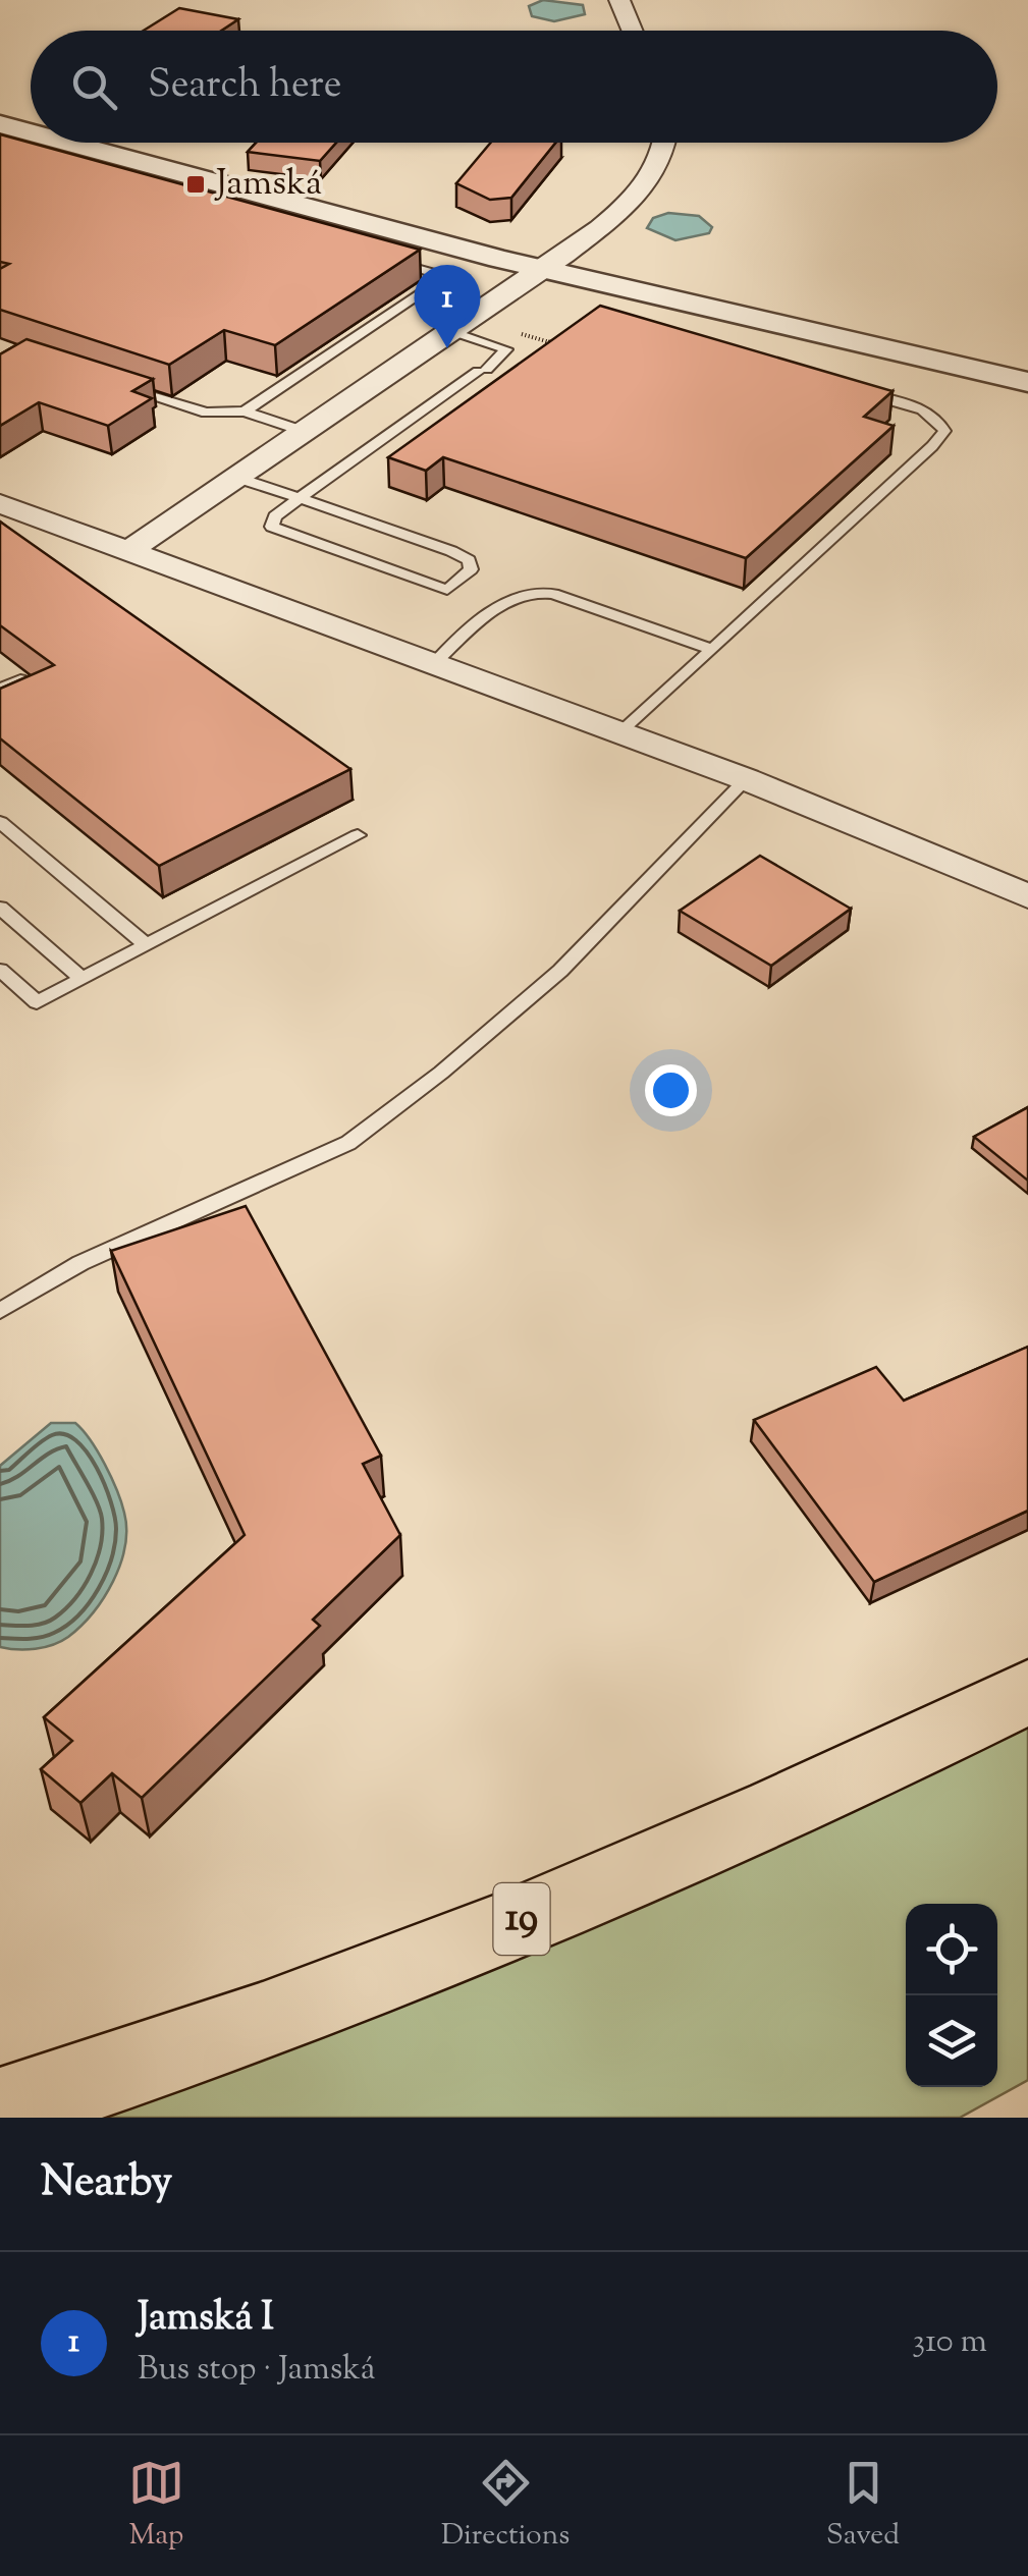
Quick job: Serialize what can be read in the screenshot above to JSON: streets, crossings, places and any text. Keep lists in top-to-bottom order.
{
  "streets": {
    "main road": ["19"]
  },
  "places": {
    "transit": ["Jamská"]
  },
  "page": {
    "search": "Search here",
    "pins": "1",
    "heading": "Nearby",
    "list": [
      {
        "mark": "1",
        "name": "Jamská I",
        "note": "Bus stop · Jamská",
        "value": "310 m"
      }
    ],
    "nav": ["Map", "Directions", "Saved"]
  }
}
